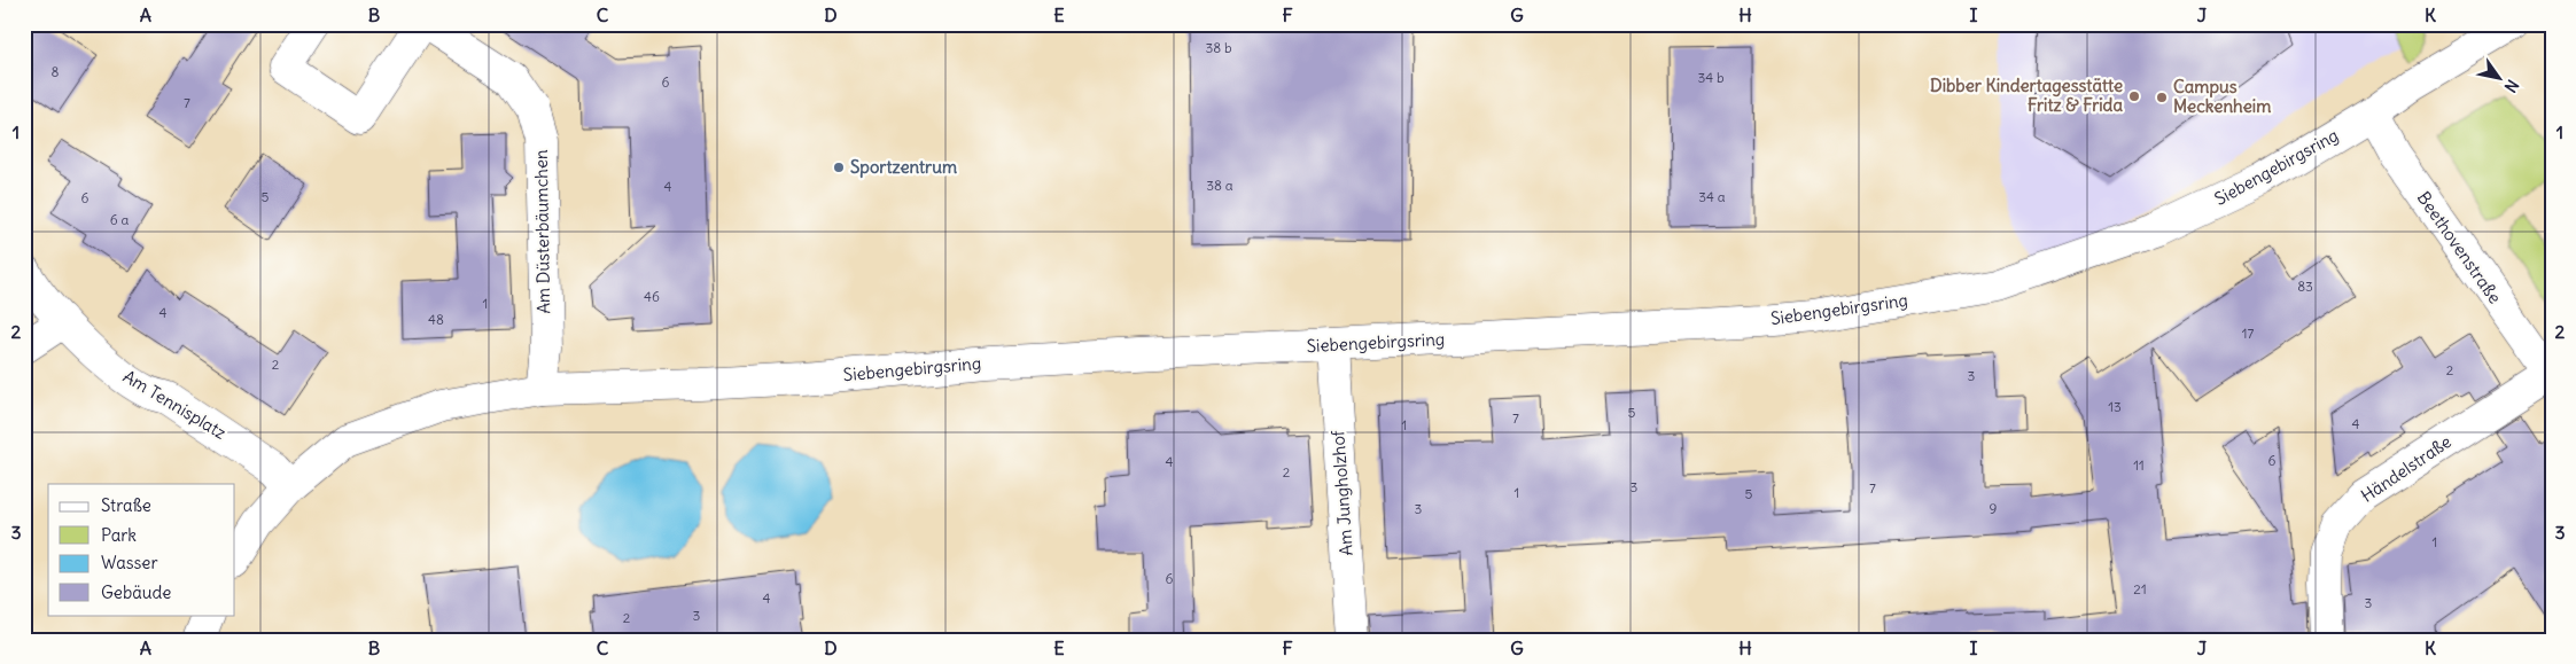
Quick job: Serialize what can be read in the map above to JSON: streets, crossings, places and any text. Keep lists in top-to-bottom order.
{
  "streets": {
    "street": [
      "Siebengebirgsring",
      "Am Düsterbäumchen",
      "Beethovenstraße",
      "Am Tennisplatz",
      "Händelstraße",
      "Am Jungholzhof"
    ]
  },
  "crossings": [
    ["Siebengebirgsring", "Am Düsterbäumchen"],
    ["Siebengebirgsring", "Beethovenstraße"],
    ["Siebengebirgsring", "Am Tennisplatz"],
    ["Siebengebirgsring", "Am Jungholzhof"],
    ["Beethovenstraße", "Händelstraße"]
  ],
  "places": ["Dibber Kindertagesstätte Fritz & Frida", "Campus Meckenheim", "Sportzentrum"],
  "house_numbers": [
    "38 b",
    "8",
    "34 b",
    "6",
    "7",
    "38 a",
    "4",
    "5",
    "34 a",
    "6",
    "6 a",
    "83",
    "46",
    "1",
    "4",
    "48",
    "17",
    "2",
    "2",
    "3",
    "13",
    "5",
    "7",
    "4",
    "1",
    "6",
    "4",
    "11",
    "2",
    "3",
    "7",
    "1",
    "5",
    "3",
    "9",
    "1",
    "6",
    "21",
    "4",
    "3",
    "3",
    "2"
  ],
  "legend": [
    "Straße",
    "Park",
    "Wasser",
    "Gebäude"
  ],
  "north": "bottom right",
  "grid": {
    "columns": [
      "A",
      "B",
      "C",
      "D",
      "E",
      "F",
      "G",
      "H",
      "I",
      "J",
      "K"
    ],
    "rows": ["1", "2", "3"]
  }
}
